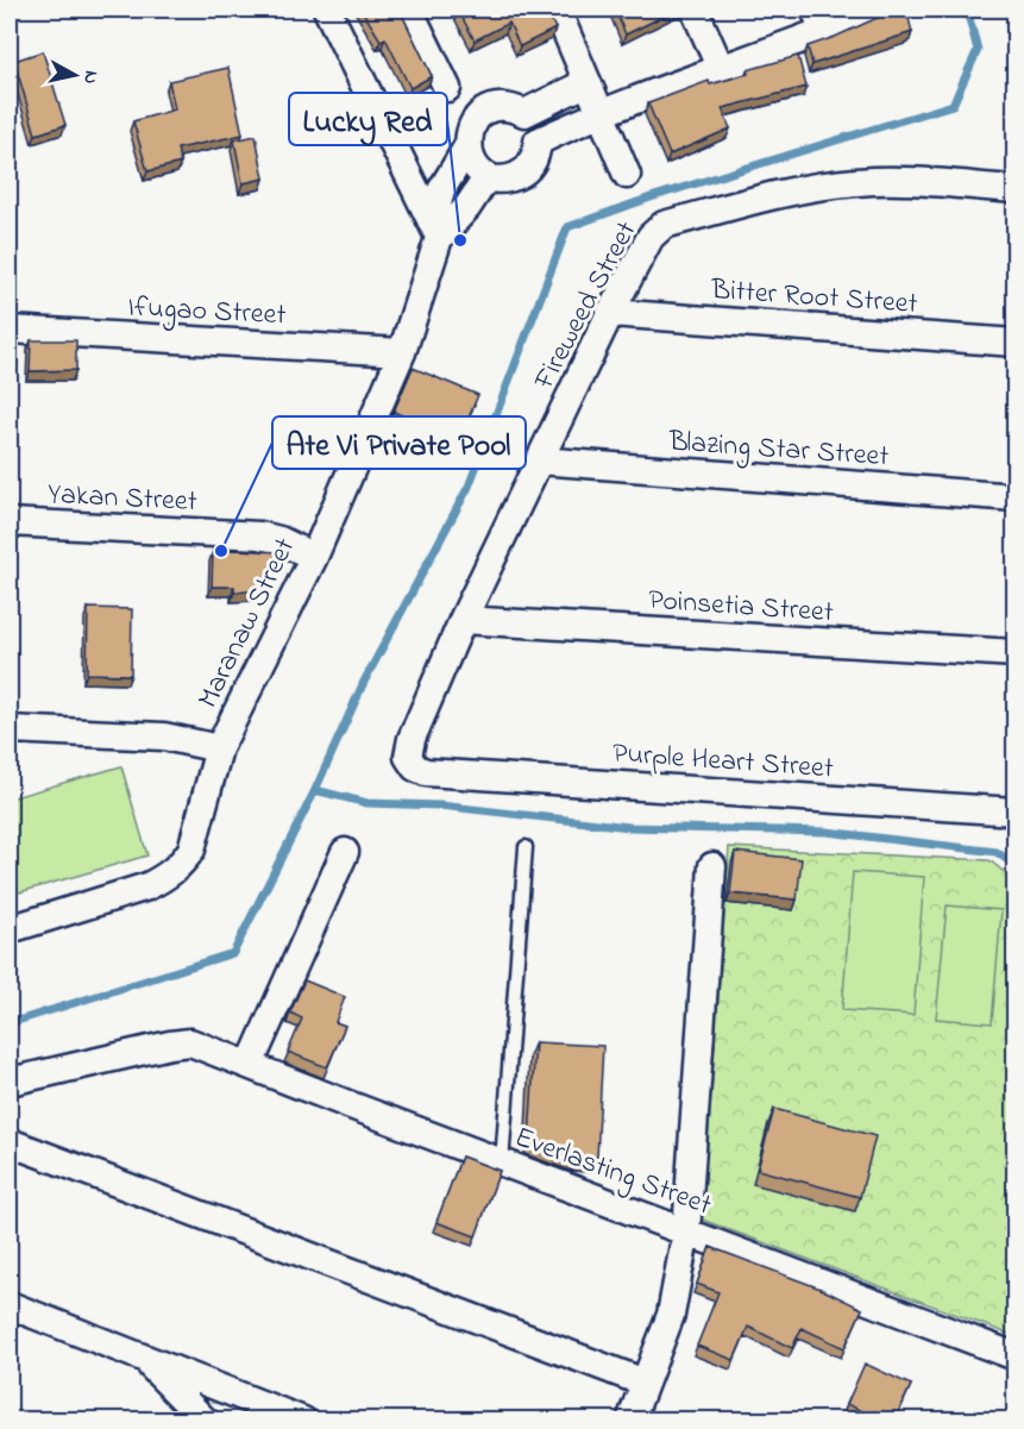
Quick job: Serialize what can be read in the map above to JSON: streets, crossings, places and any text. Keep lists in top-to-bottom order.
{
  "streets": {
    "street": [
      "Bitter Root Street",
      "Fireweed Street",
      "Ifugao Street",
      "Blazing Star Street",
      "Yakan Street",
      "Poinsetia Street",
      "Maranaw Street",
      "Purple Heart Street",
      "Everlasting Street"
    ]
  },
  "crossings": [
    ["Bitter Root Street", "Fireweed Street"],
    ["Fireweed Street", "Blazing Star Street"],
    ["Fireweed Street", "Poinsetia Street"],
    ["Fireweed Street", "Purple Heart Street"],
    ["Ifugao Street", "Maranaw Street"],
    ["Yakan Street", "Maranaw Street"]
  ],
  "places": ["Lucky Red", "Ate Vi Private Pool"],
  "north": "right"
}
